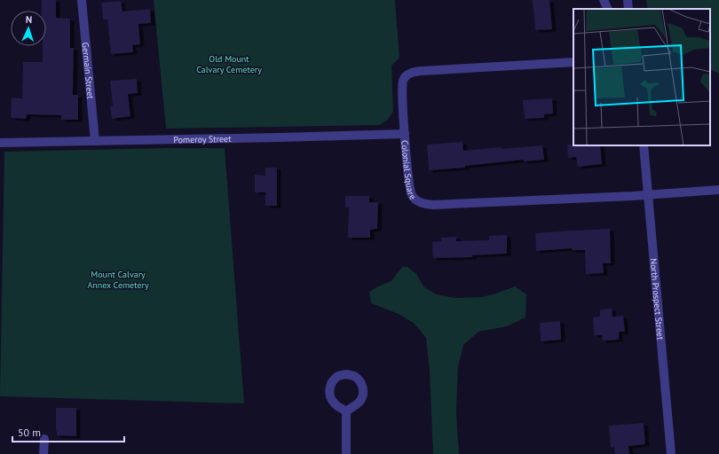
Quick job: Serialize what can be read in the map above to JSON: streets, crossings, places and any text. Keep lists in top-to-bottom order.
{
  "streets": {
    "street": [
      "Germain Street",
      "Pomeroy Street",
      "Colonial Square",
      "North Prospect Street"
    ]
  },
  "crossings": [
    ["Germain Street", "Pomeroy Street"],
    ["Pomeroy Street", "Colonial Square"],
    ["Colonial Square", "North Prospect Street"]
  ],
  "parks": ["Old Mount Calvary Cemetery", "Mount Calvary Annex Cemetery"],
  "scale_bar": "50 m",
  "north": "top"
}
